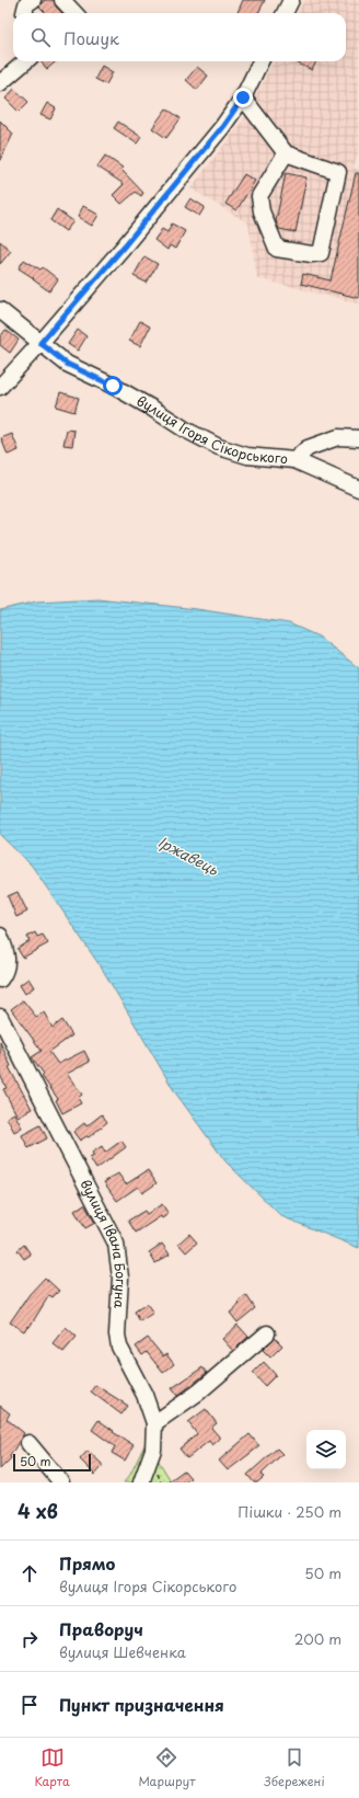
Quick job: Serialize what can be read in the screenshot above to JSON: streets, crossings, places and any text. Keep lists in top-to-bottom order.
{
  "streets": {
    "street": ["вулиця Ігоря Сікорського", "вулиця Івана Богуна"]
  },
  "water": ["Іржавець"],
  "scale_bar": "50 m",
  "page": {
    "search": "Пошук",
    "scale": "50 m",
    "heading": ["4 хв", "Пішки · 250 m"],
    "list": [
      ["Прямо", "вулиця Ігоря Сікорського", "50 m"],
      ["Праворуч", "вулиця Шевченка", "200 m"],
      "Пункт призначення"
    ],
    "nav": ["Карта", "Маршрут", "Збережені"]
  }
}
